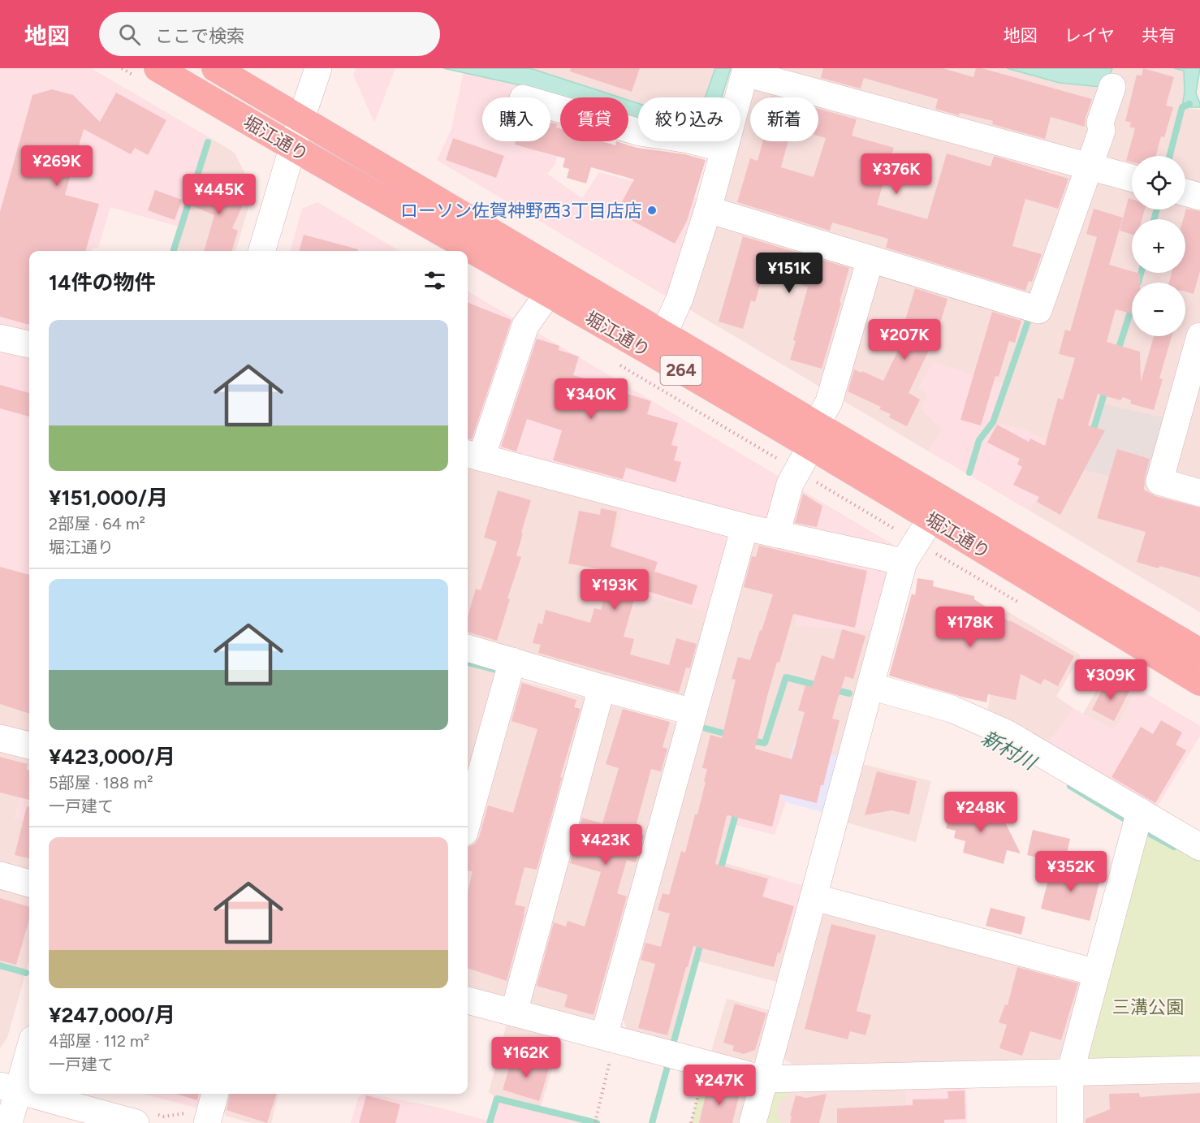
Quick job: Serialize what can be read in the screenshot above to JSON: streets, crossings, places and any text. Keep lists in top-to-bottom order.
{
  "streets": {
    "highway": ["堀江通り", "264"]
  },
  "water": ["新村川"],
  "parks": ["三溝公園"],
  "places": ["ローソン佐賀神野西3丁目店店"],
  "page": {
    "header": "地図",
    "search": "ここで検索",
    "nav": ["地図", "レイヤ", "共有"],
    "chip": [
      "購入",
      "賃貸",
      "絞り込み",
      "新着"
    ],
    "price": [
      "¥269K",
      "¥376K",
      "¥445K",
      "¥151K",
      "¥207K",
      "¥340K",
      "¥193K",
      "¥178K",
      "¥309K",
      "¥248K",
      "¥423K",
      "¥352K",
      "¥162K",
      "¥247K"
    ],
    "map_buttons": ["+", "−"],
    "heading": "14件の物件",
    "list": [
      {
        "name": "¥151,000/月",
        "note": "2部屋 · 64 m² · 堀江通り"
      },
      {
        "name": "¥423,000/月",
        "note": "5部屋 · 188 m² · 一戸建て"
      },
      {
        "name": "¥247,000/月",
        "note": "4部屋 · 112 m² · 一戸建て"
      }
    ]
  }
}
